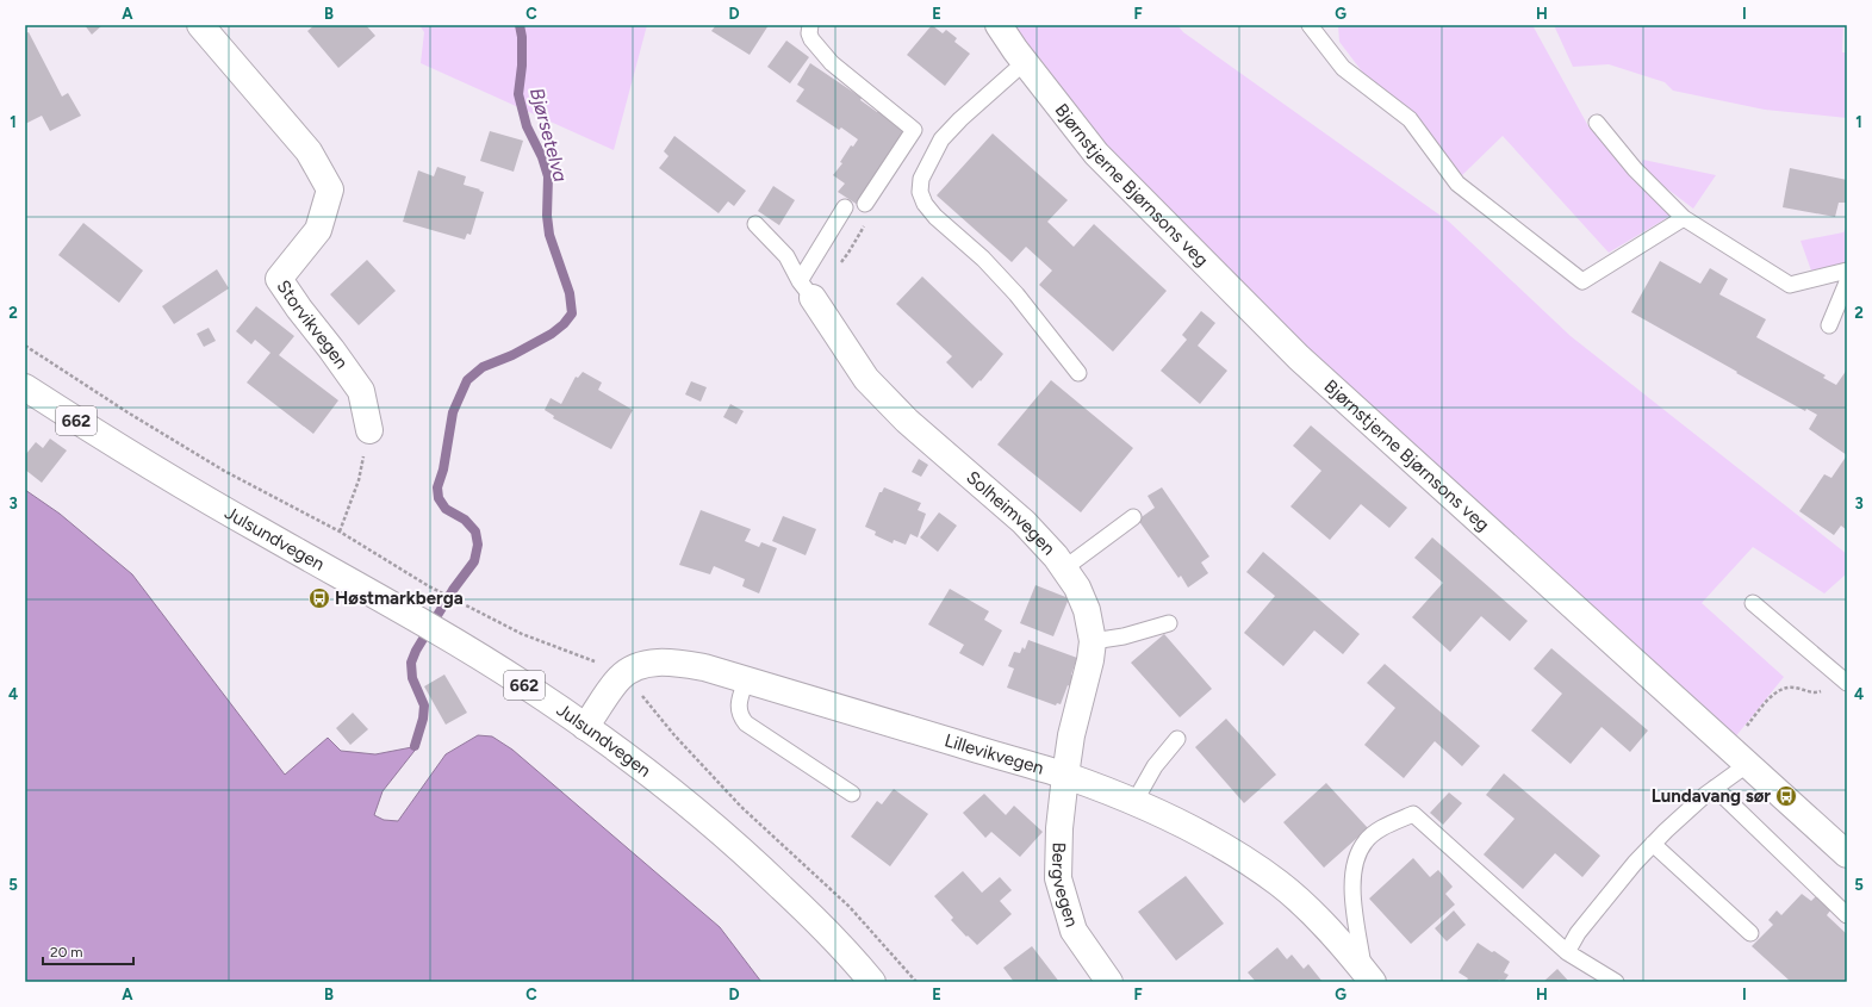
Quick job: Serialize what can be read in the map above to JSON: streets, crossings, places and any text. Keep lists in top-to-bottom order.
{
  "streets": {
    "street": [
      "Bjørnstjerne Bjørnsons veg",
      "Storvikvegen",
      "662",
      "Solheimvegen",
      "Julsundvegen",
      "Lillevikvegen",
      "Bergvegen"
    ]
  },
  "crossings": [
    ["Solheimvegen", "Lillevikvegen"],
    ["Solheimvegen", "Bergvegen"],
    ["Julsundvegen", "Lillevikvegen"],
    ["Lillevikvegen", "Bergvegen"]
  ],
  "water": ["Bjørsetelva"],
  "places": {
    "bus stop": ["Høstmarkberga", "Lundavang sør"]
  },
  "scale_bar": "20 m",
  "grid": {
    "columns": [
      "A",
      "B",
      "C",
      "D",
      "E",
      "F",
      "G",
      "H",
      "I"
    ],
    "rows": [
      "1",
      "2",
      "3",
      "4",
      "5"
    ]
  }
}
